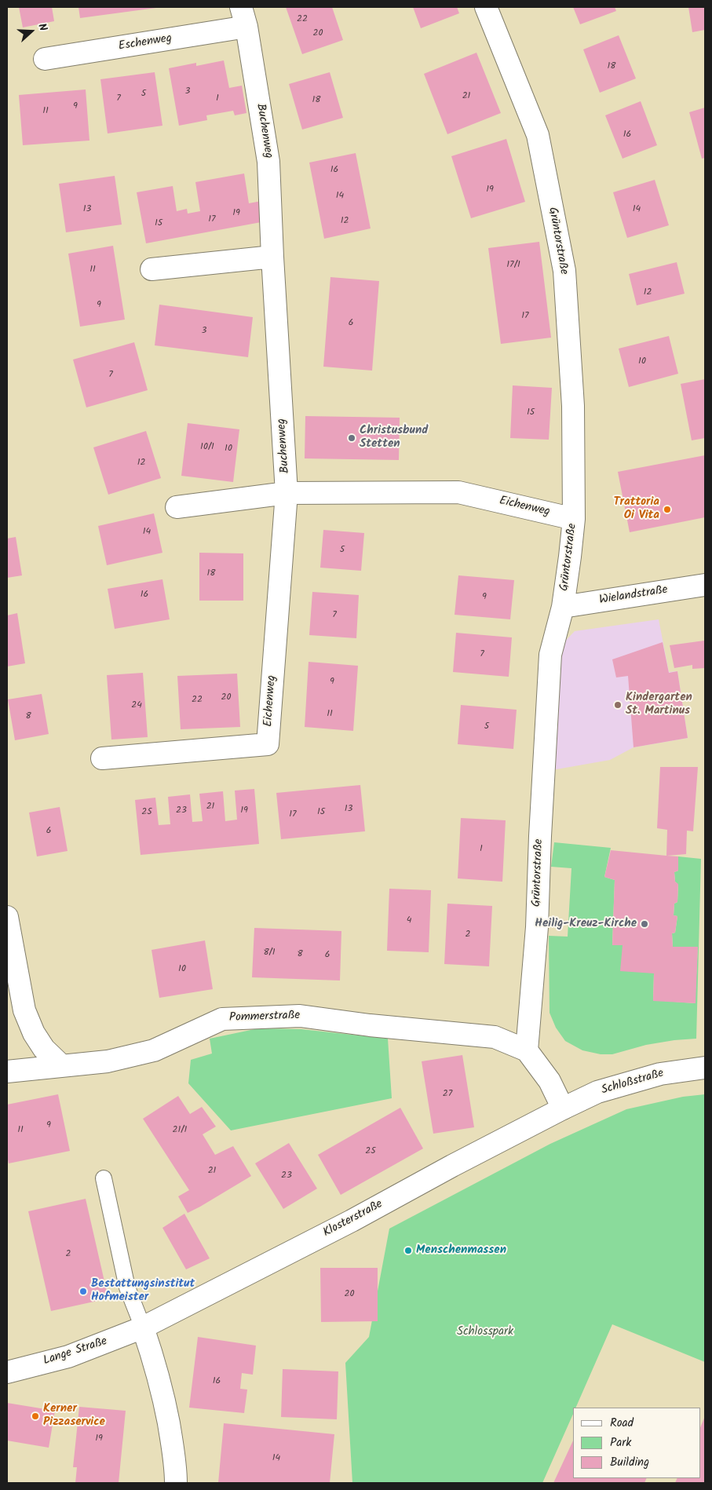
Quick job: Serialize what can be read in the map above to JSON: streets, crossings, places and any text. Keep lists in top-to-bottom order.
{
  "streets": {
    "street": [
      "Eschenweg",
      "Buchenweg",
      "Grüntorstraße",
      "Eichenweg",
      "Wielandstraße",
      "Pommerstraße",
      "Schloßstraße",
      "Klosterstraße",
      "Lange Straße"
    ]
  },
  "crossings": [
    ["Eschenweg", "Buchenweg"],
    ["Buchenweg", "Eichenweg"],
    ["Grüntorstraße", "Eichenweg"],
    ["Grüntorstraße", "Wielandstraße"],
    ["Grüntorstraße", "Pommerstraße"],
    ["Schloßstraße", "Klosterstraße"],
    ["Klosterstraße", "Lange Straße"]
  ],
  "parks": ["Schlosspark"],
  "places": [
    "Christusbund Stetten",
    "Trattoria Oi Vita",
    "Kindergarten St. Martinus",
    "Heilig-Kreuz-Kirche",
    "Menschenmassen",
    "Bestattungsinstitut Hofmeister",
    "Kerner Pizzaservice"
  ],
  "house_numbers": [
    "22",
    "20",
    "18",
    "3",
    "5",
    "21",
    "7",
    "1",
    "18",
    "9",
    "11",
    "16",
    "16",
    "19",
    "14",
    "13",
    "14",
    "19",
    "17",
    "12",
    "15",
    "17/1",
    "11",
    "12",
    "9",
    "17",
    "6",
    "3",
    "10",
    "7",
    "15",
    "10/1",
    "10",
    "12",
    "14",
    "5",
    "18",
    "16",
    "9",
    "7",
    "7",
    "9",
    "20",
    "22",
    "24",
    "11",
    "8",
    "5",
    "21",
    "13",
    "23",
    "19",
    "25",
    "15",
    "17",
    "6",
    "1",
    "4",
    "2",
    "8/1",
    "8",
    "6",
    "10",
    "27",
    "9",
    "11",
    "21/1",
    "25",
    "21",
    "23",
    "2",
    "20",
    "16",
    "19",
    "14"
  ],
  "legend": ["Road", "Park", "Building"],
  "north": "right"
}
